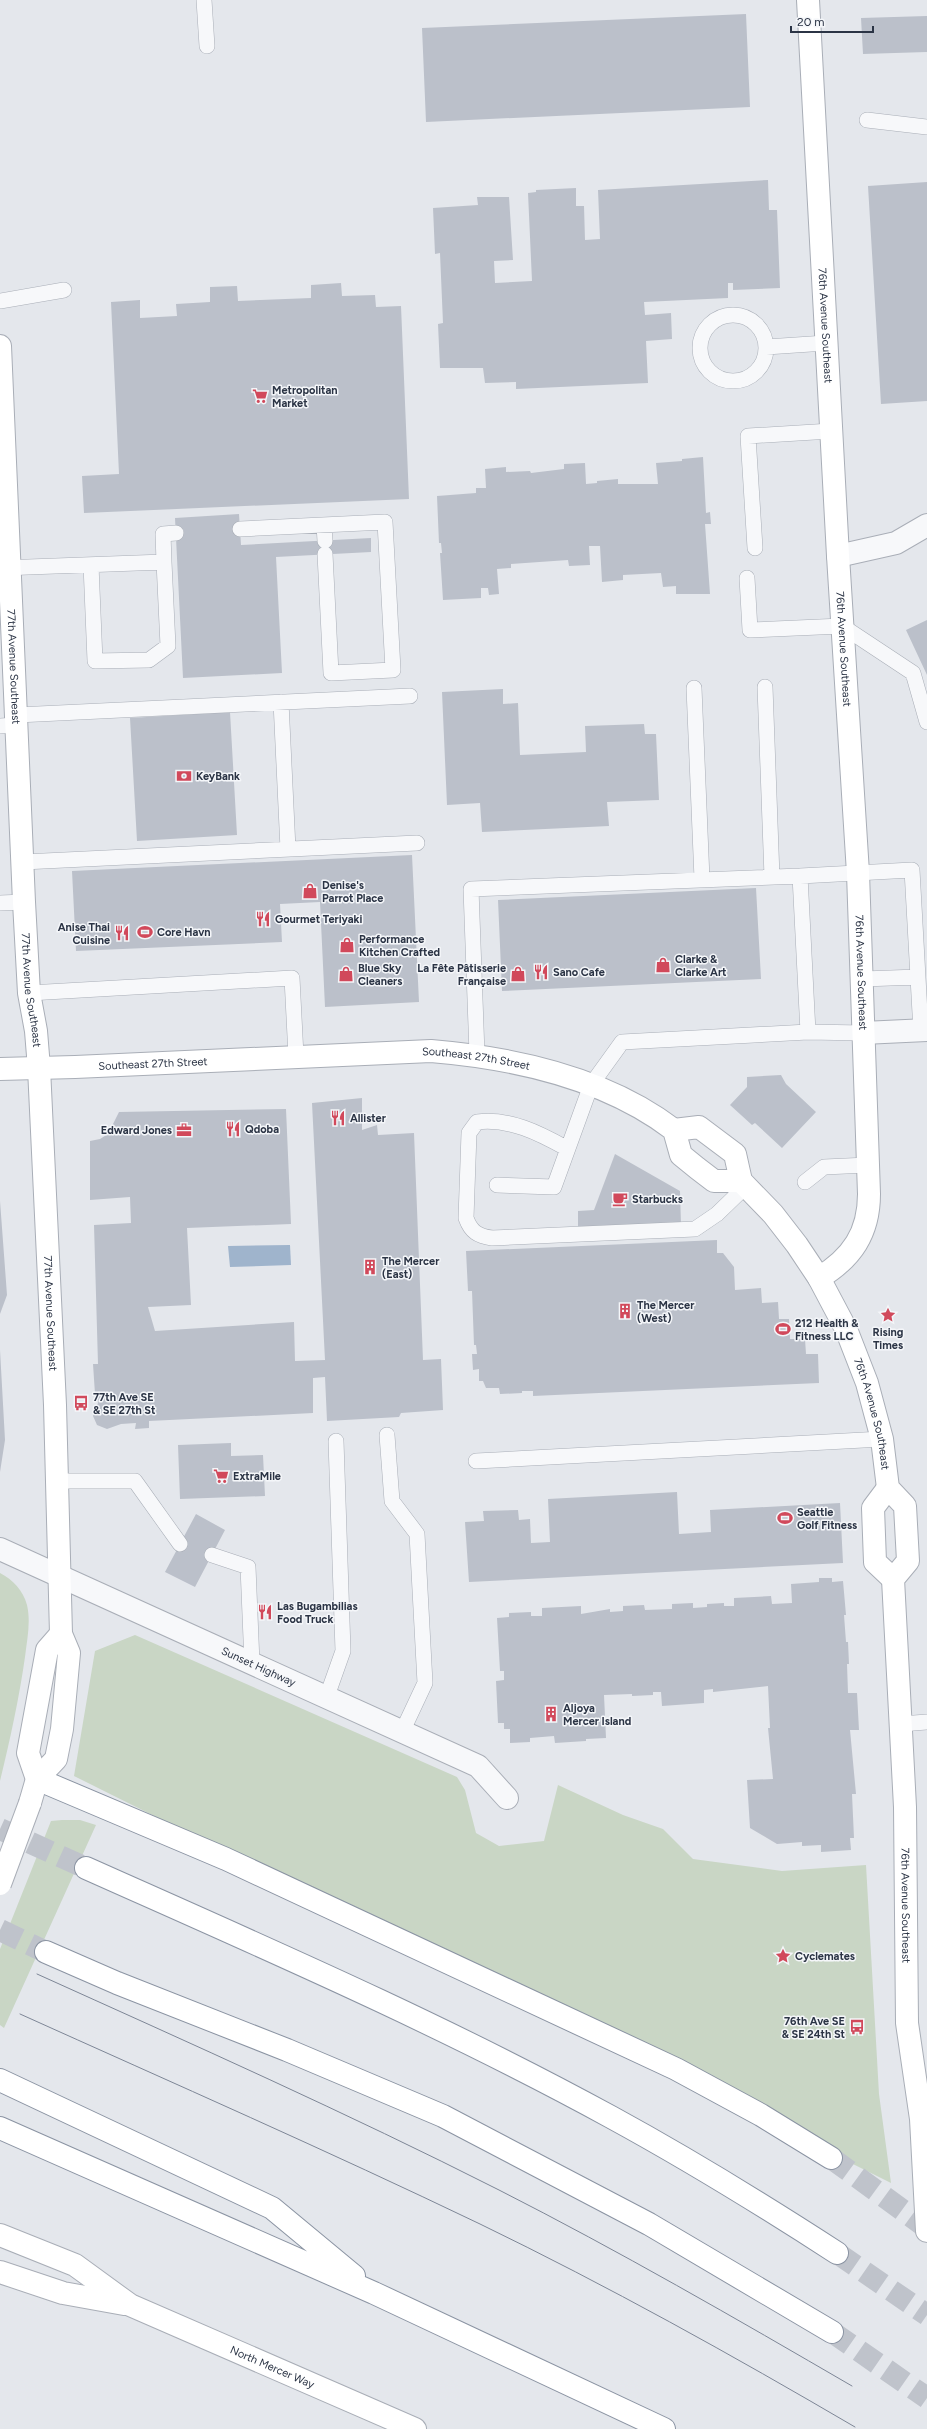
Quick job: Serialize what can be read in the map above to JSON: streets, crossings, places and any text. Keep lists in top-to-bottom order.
{
  "streets": {
    "main road": [
      "76th Avenue Southeast",
      "77th Avenue Southeast",
      "Southeast 27th Street",
      "North Mercer Way"
    ],
    "street": ["Sunset Highway"]
  },
  "crossings": [
    ["77th Avenue Southeast", "Southeast 27th Street"],
    ["77th Avenue Southeast", "Sunset Highway"]
  ],
  "places": {
    "supermarket": ["Metropolitan Market", "ExtraMile"],
    "bank": ["KeyBank"],
    "shop": [
      "Denise's Parrot Place",
      "Performance Kitchen Crafted",
      "Clarke & Clarke Art",
      "Blue Sky Cleaners",
      "La Fête Pâtisserie Française"
    ],
    "restaurant": [
      "Gourmet Teriyaki",
      "Anise Thai Cuisine",
      "Sano Cafe",
      "Allister",
      "Qdoba",
      "Las Bugambilias Food Truck"
    ],
    "sports": ["Core Havn", "212 Health & Fitness LLC", "Seattle Golf Fitness"],
    "office": ["Edward Jones"],
    "cafe": ["Starbucks"],
    "building": ["The Mercer (East)", "The Mercer (West)", "Aljoya Mercer Island"],
    "place": ["Rising Times", "Cyclemates"],
    "bus stop": ["77th Ave SE & SE 27th St", "76th Ave SE & SE 24th St"]
  },
  "scale_bar": "20 m"
}
